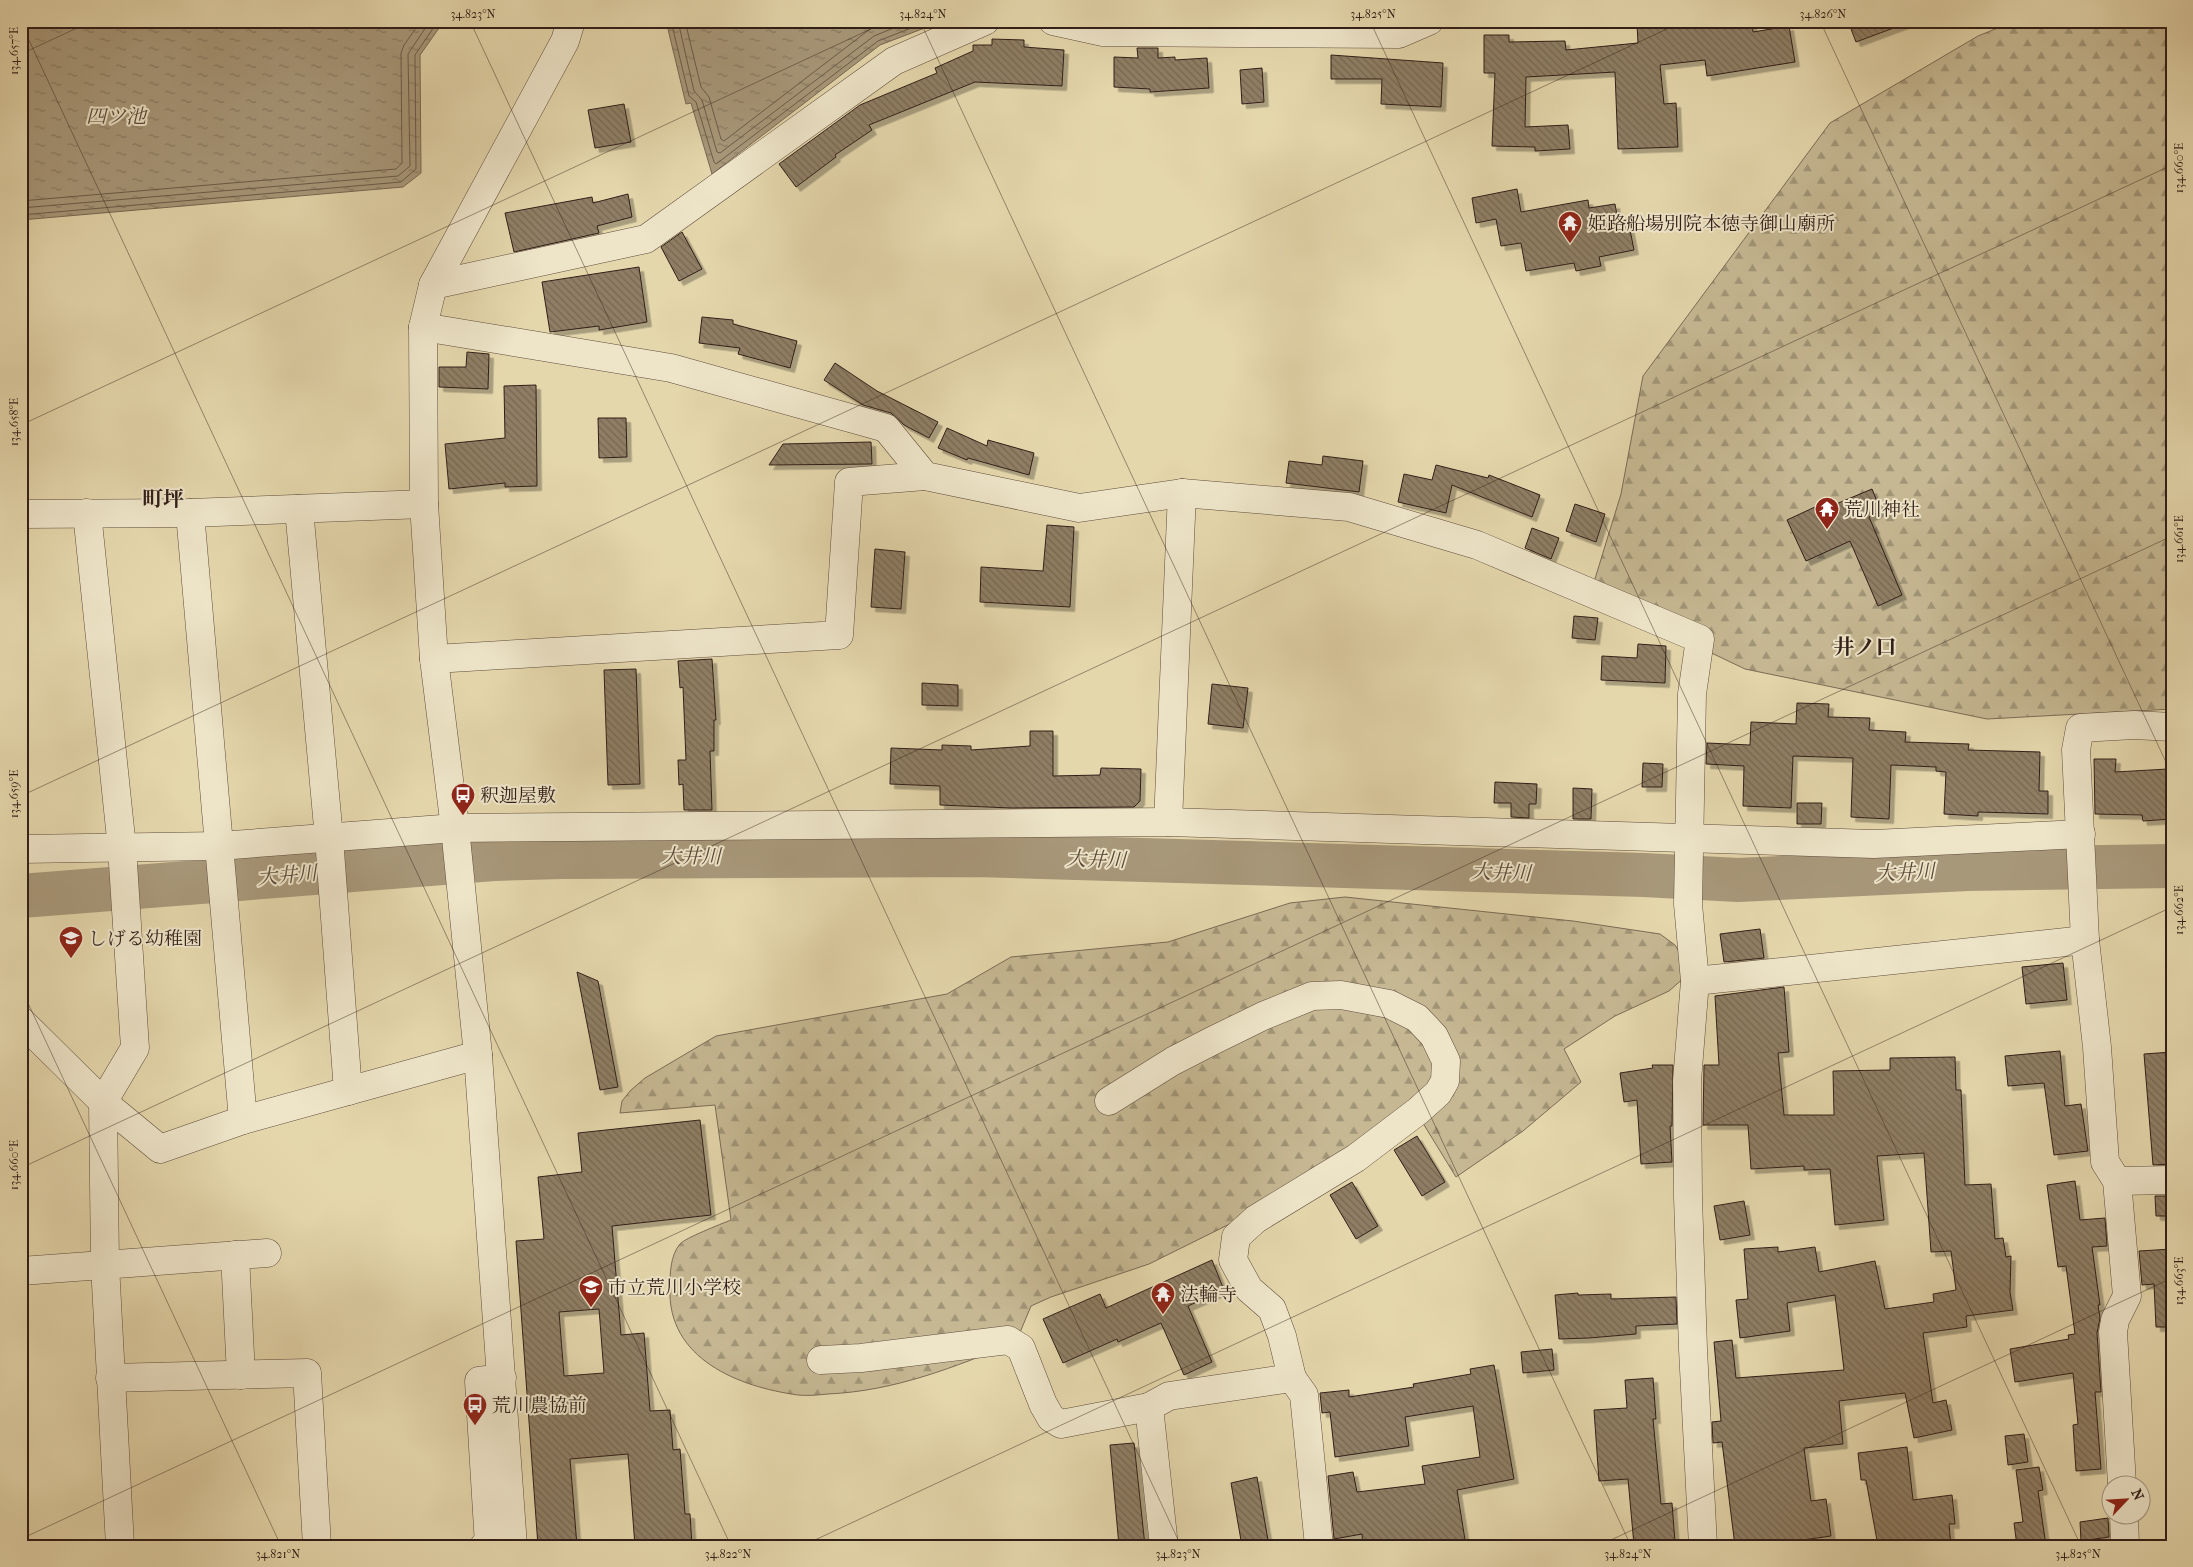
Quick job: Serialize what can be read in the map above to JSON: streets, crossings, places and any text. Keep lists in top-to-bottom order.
{
  "districts": ["町坪", "井ノ口"],
  "water": ["四ツ池", "大井川"],
  "places": {
    "temple": ["姫路船場別院本徳寺御山廟所", "荒川神社", "法輪寺"],
    "bus stop": ["釈迦屋敷", "荒川農協前"],
    "school or university": ["しげる幼稚園", "市立荒川小学校"]
  },
  "north": "top right",
  "coordinates": [
    "34.823°N",
    "34.824°N",
    "34.825°N",
    "34.826°N",
    "134.657°E",
    "134.660°E",
    "134.658°E",
    "134.661°E",
    "134.659°E",
    "134.662°E",
    "134.663°E",
    "34.821°N",
    "34.822°N"
  ]
}
